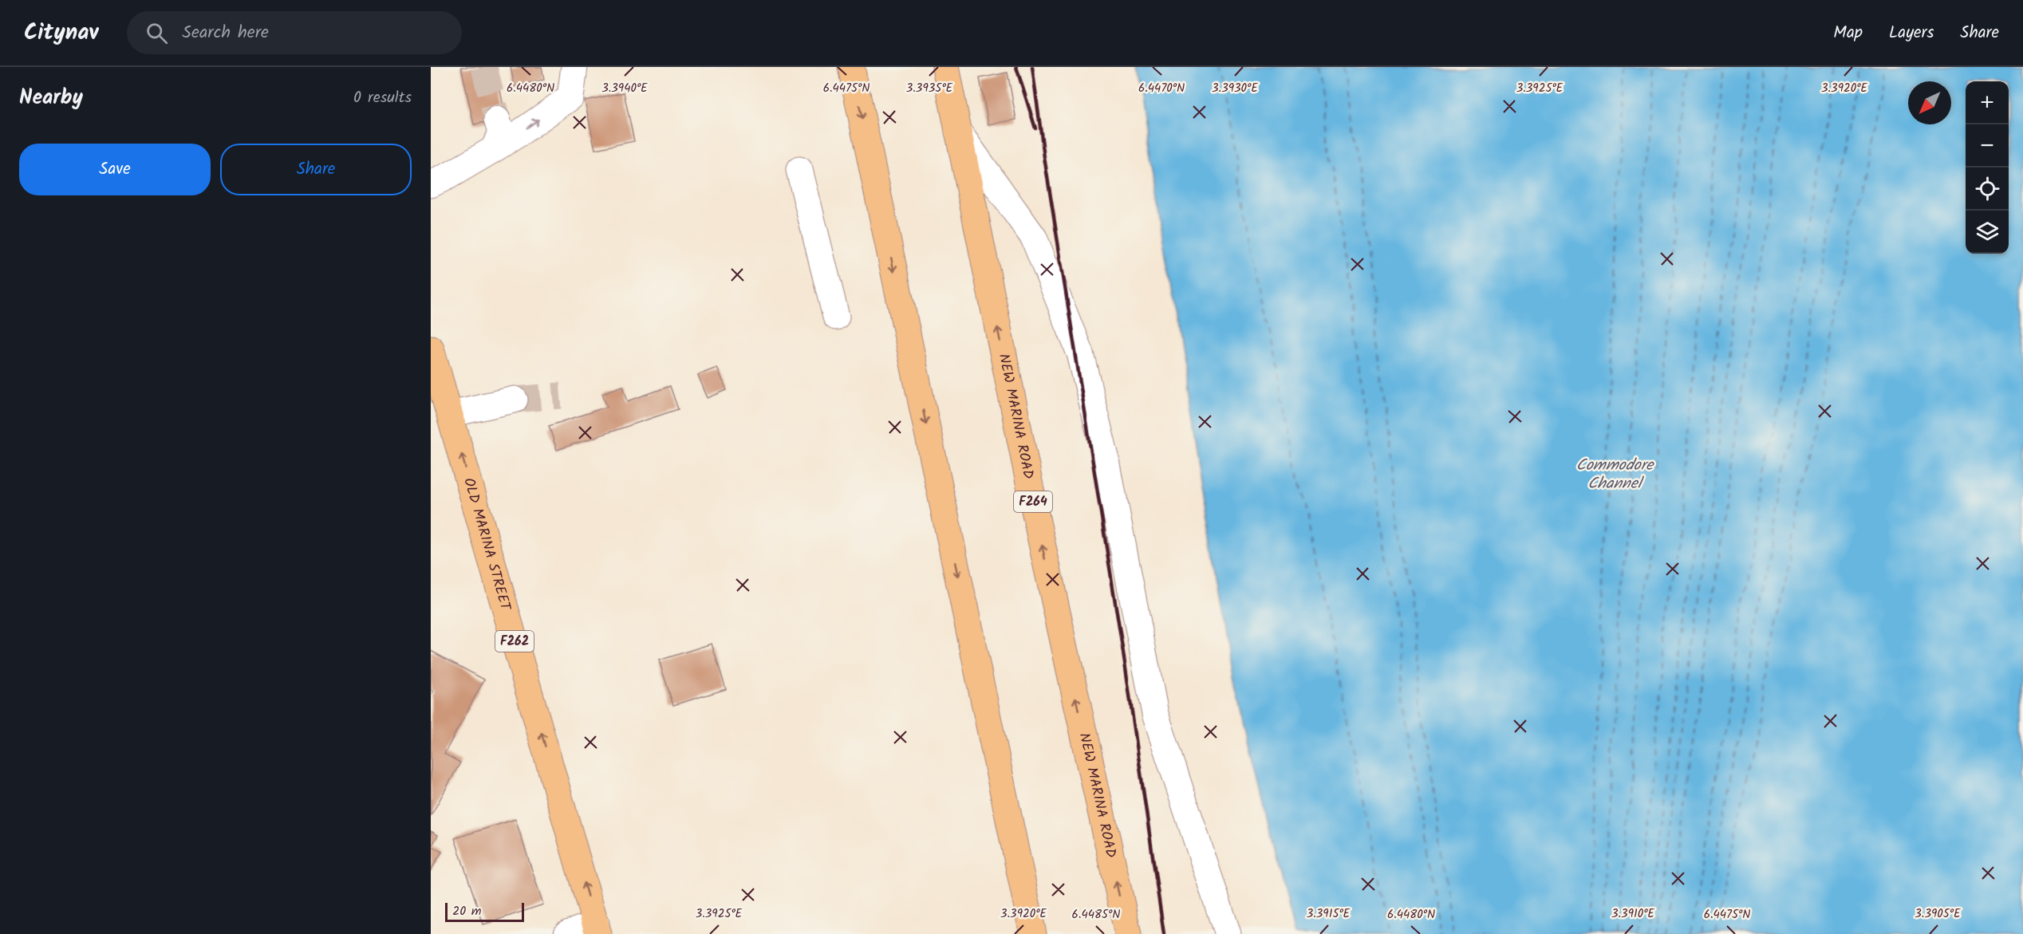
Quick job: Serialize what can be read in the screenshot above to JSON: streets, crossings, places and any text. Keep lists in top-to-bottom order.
{
  "streets": {
    "main road": [
      "NEW MARINA ROAD",
      "F264",
      "OLD MARINA STREET",
      "F262"
    ]
  },
  "one_way": ["OLD MARINA STREET"],
  "water": ["Commodore Channel"],
  "scale_bar": "20 m",
  "north": "bottom left",
  "page": {
    "header": "Citynav",
    "search": "Search here",
    "nav": ["Map", "Layers", "Share"],
    "heading": ["Nearby", "0 results"],
    "map_buttons": ["+", "−"],
    "buttons": ["Save", "Share"],
    "scale": "20 m"
  },
  "coordinates": [
    "6.4480°N",
    "6.4475°N",
    "6.4470°N",
    "3.3930°E",
    "3.3940°E",
    "3.3935°E",
    "3.3925°E",
    "3.3920°E",
    "3.3915°E",
    "3.3910°E",
    "3.3905°E",
    "6.4485°N"
  ]
}
